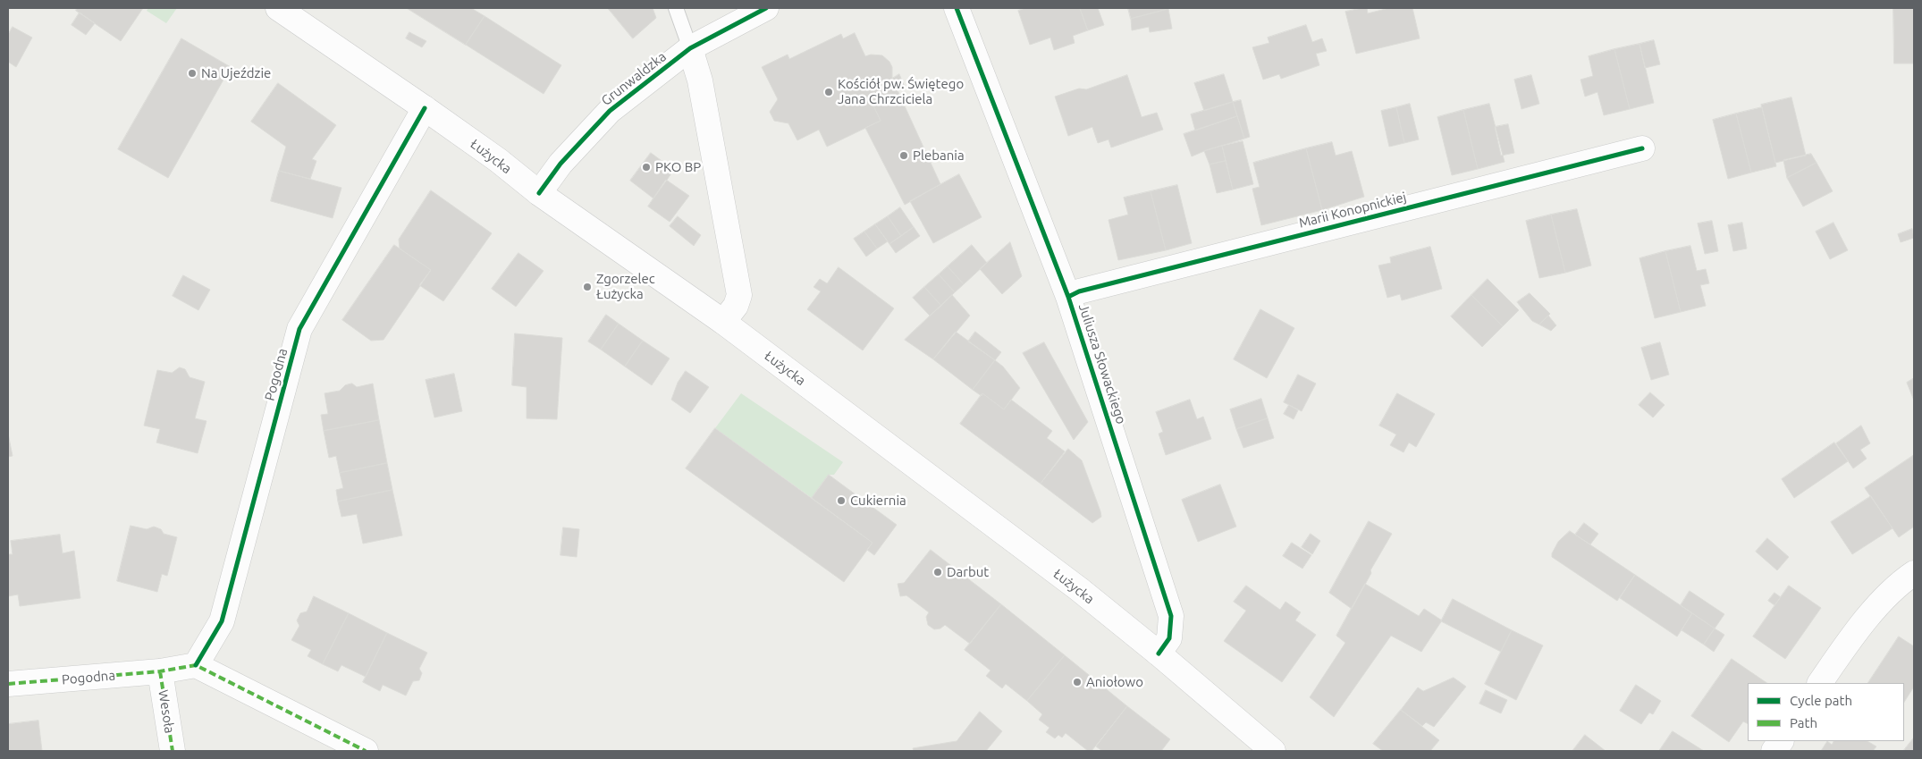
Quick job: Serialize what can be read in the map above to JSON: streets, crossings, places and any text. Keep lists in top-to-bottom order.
{
  "streets": {
    "street": [
      "Grunwaldzka",
      "Łużycka",
      "Marii Konopnickiej",
      "Juliusza Słowackiego",
      "Pogodna",
      "Wesoła"
    ]
  },
  "crossings": [
    ["Grunwaldzka", "Łużycka"],
    ["Łużycka", "Juliusza Słowackiego"],
    ["Łużycka", "Pogodna"],
    ["Marii Konopnickiej", "Juliusza Słowackiego"],
    ["Pogodna", "Wesoła"]
  ],
  "places": [
    "Na Ujeździe",
    "Kościół pw. Świętego Jana Chrzciciela",
    "Plebania",
    "PKO BP",
    "Zgorzelec Łużycka",
    "Cukiernia",
    "Darbut",
    "Aniołowo"
  ],
  "legend": ["Cycle path", "Path"]
}
